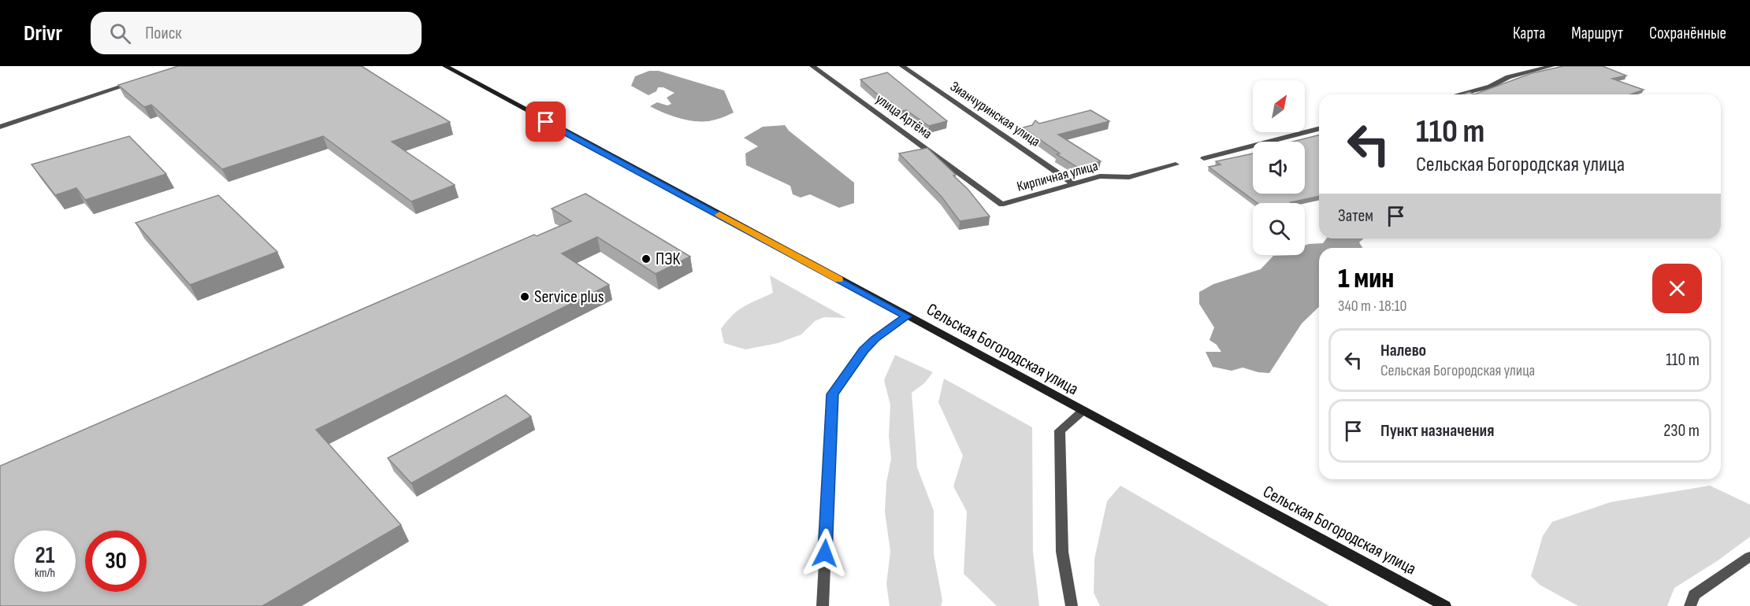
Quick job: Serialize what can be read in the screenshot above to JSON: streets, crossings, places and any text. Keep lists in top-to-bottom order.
{
  "streets": {
    "main road": ["Сельская Богородская улица"],
    "street": ["Зианчуринская улица", "улица Артёма", "Кирпичная улица"]
  },
  "crossings": [
    ["Зианчуринская улица", "Кирпичная улица"],
    ["улица Артёма", "Кирпичная улица"]
  ],
  "places": ["ПЭК", "Service plus"],
  "north": "top right",
  "page": {
    "header": "Drivr",
    "search": "Поиск",
    "nav": ["Карта", "Маршрут", "Сохранённые"],
    "turn": ["110 m", "Сельская Богородская улица"],
    "then": "Затем",
    "heading": ["1 мин", "340 m · 18:10"],
    "list": [
      {
        "name": "Налево",
        "note": "Сельская Богородская улица",
        "value": "110 m"
      },
      {
        "name": "Пункт назначения",
        "value": "230 m"
      }
    ],
    "speed": "21 km/h",
    "limit": "30"
  }
}
